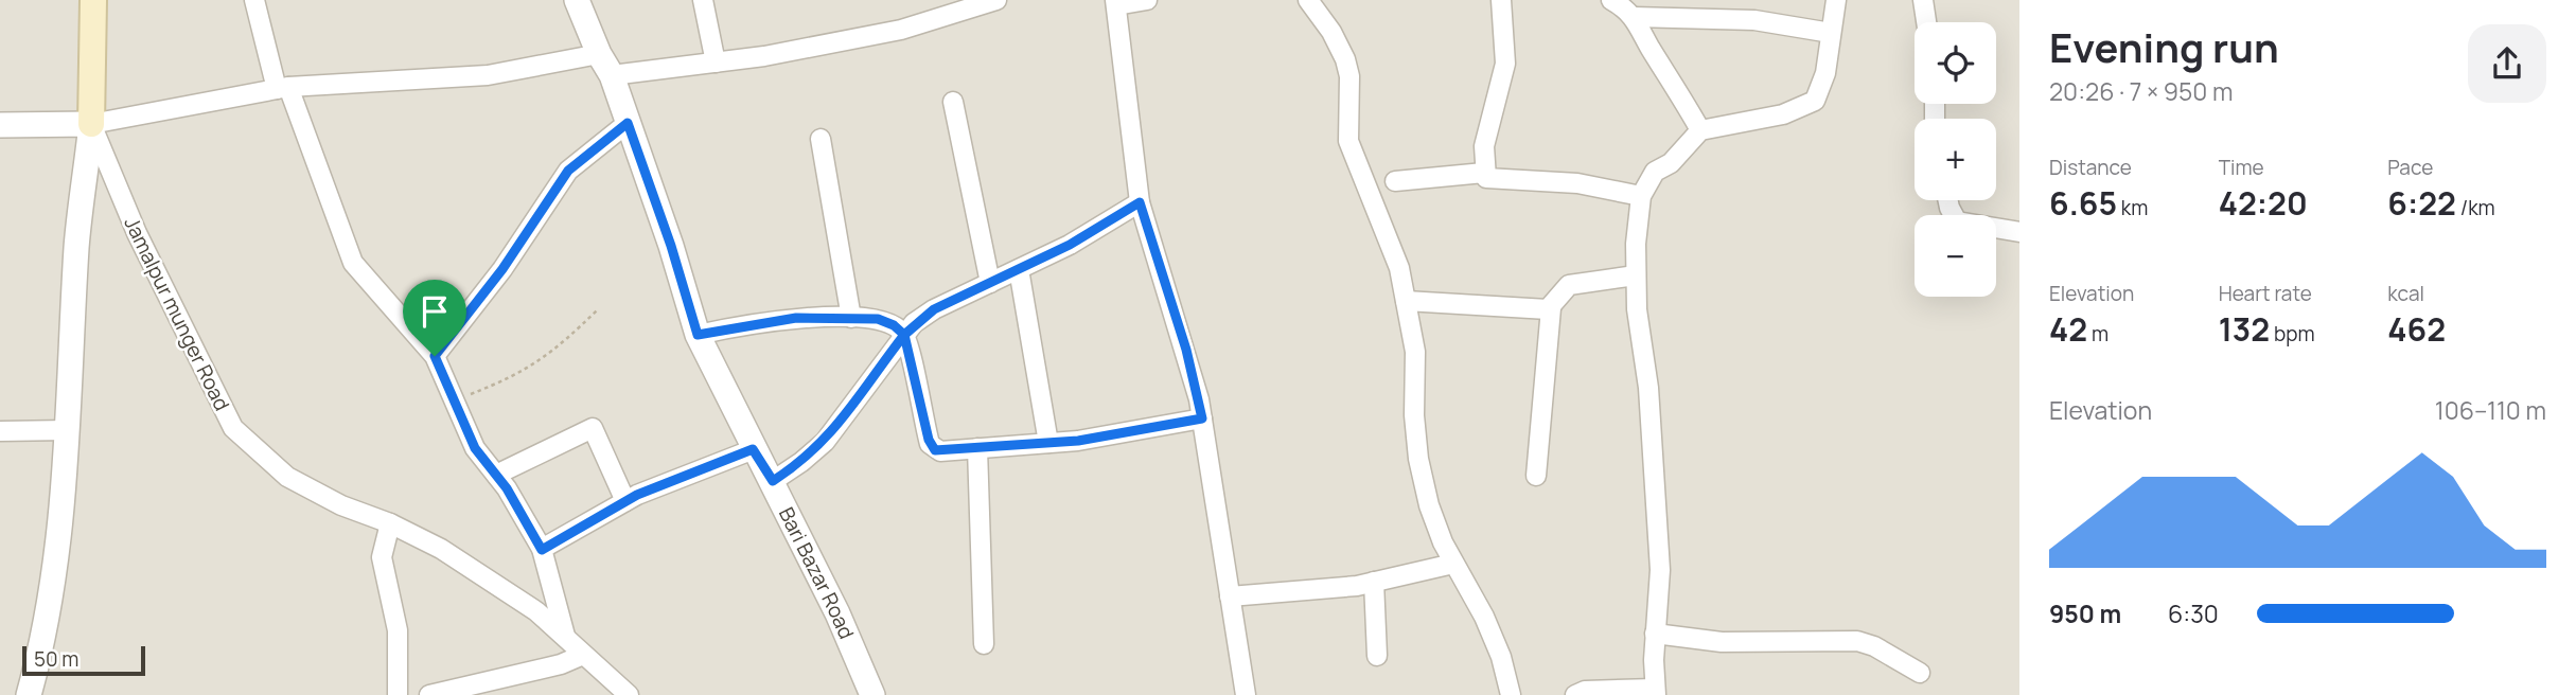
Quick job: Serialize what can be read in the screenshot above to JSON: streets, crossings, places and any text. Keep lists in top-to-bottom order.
{
  "streets": {
    "street": ["Jamalpur munger Road", "Bari Bazar Road"]
  },
  "scale_bar": "50 m",
  "page": {
    "heading": ["Evening run", "20:26 · 7 × 950 m"],
    "map_buttons": ["+", "−"],
    "stats": [
      ["Distance", "6.65 km"],
      ["Time", "42:20"],
      ["Pace", "6:22 /km"],
      ["Elevation", "42 m"],
      ["Heart rate", "132 bpm"],
      ["kcal", "462"]
    ],
    "chart": ["Elevation", "106–110 m"],
    "list": [
      {
        "name": "950 m",
        "note": "6:30"
      }
    ],
    "scale": "50 m"
  }
}
